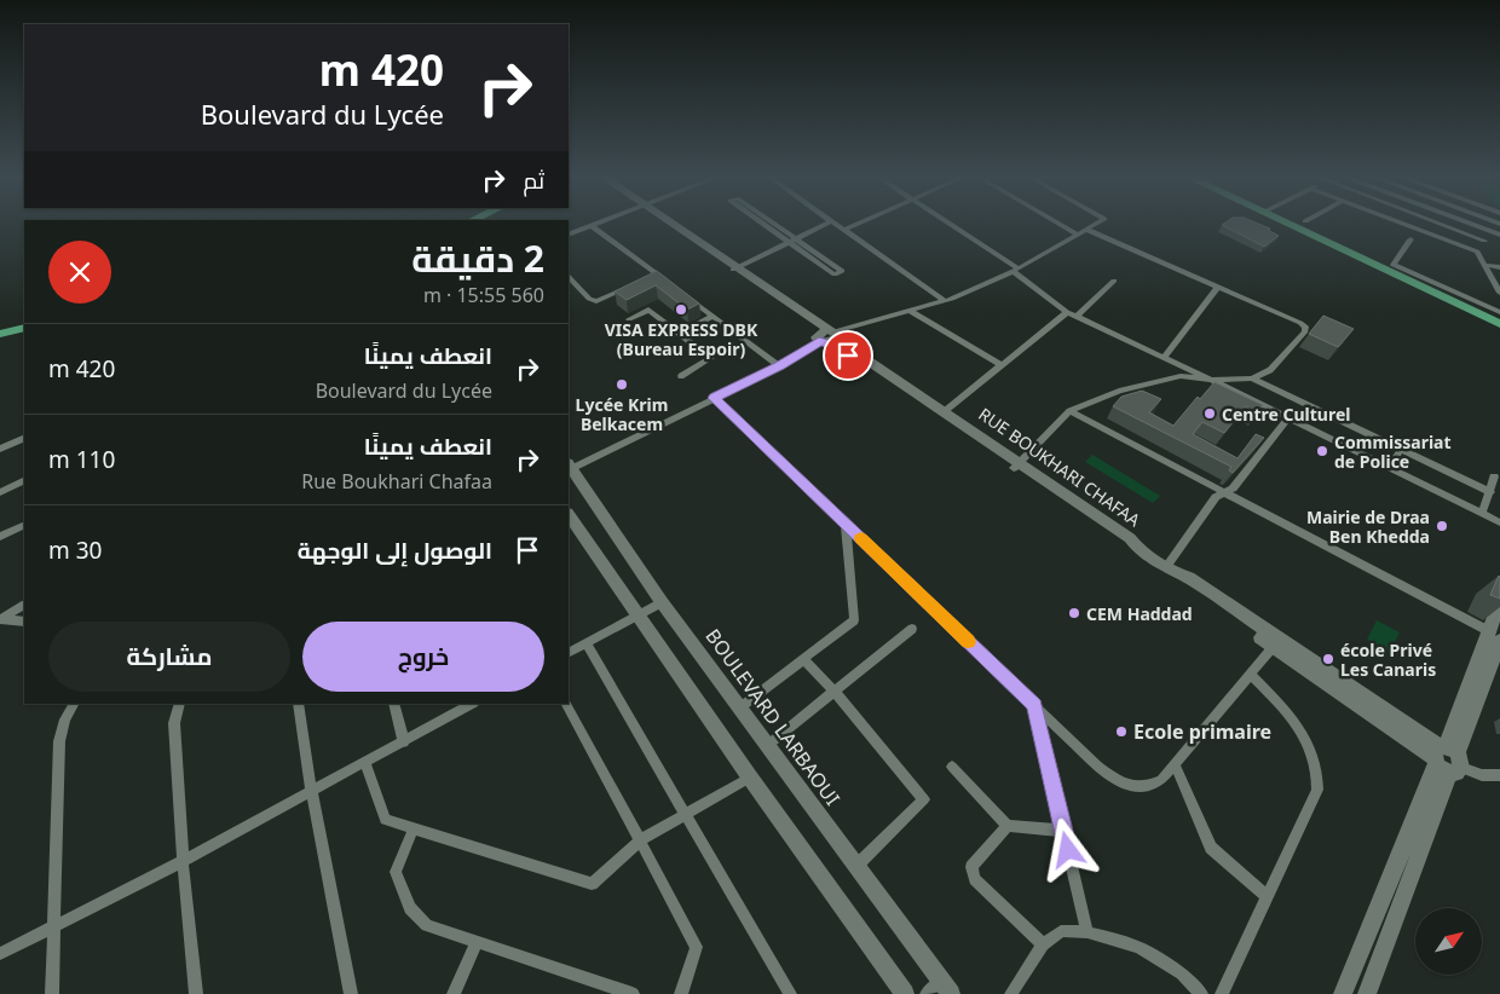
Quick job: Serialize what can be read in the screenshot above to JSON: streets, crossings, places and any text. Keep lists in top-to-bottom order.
{
  "streets": {
    "main road": ["RUE BOUKHARI CHAFAA", "BOULEVARD LARBAOUI"]
  },
  "places": [
    "VISA EXPRESS DBK (Bureau Espoir)",
    "Lycée Krim Belkacem",
    "Centre Culturel",
    "Commissariat de Police",
    "Mairie de Draa Ben Khedda",
    "CEM Haddad",
    "école Privé Les Canaris",
    "Ecole primaire"
  ],
  "north": "top right",
  "page": {
    "turn": ["420 m", "Boulevard du Lycée"],
    "then": "ثم",
    "heading": ["2 دقيقة", "560 m · 15:55"],
    "list": [
      {
        "name": "انعطف يمينًا",
        "note": "Boulevard du Lycée",
        "value": "420 m"
      },
      {
        "name": "انعطف يمينًا",
        "note": "Rue Boukhari Chafaa",
        "value": "110 m"
      },
      {
        "name": "الوصول إلى الوجهة",
        "value": "30 m"
      }
    ],
    "buttons": ["خروج", "مشاركة"]
  }
}
